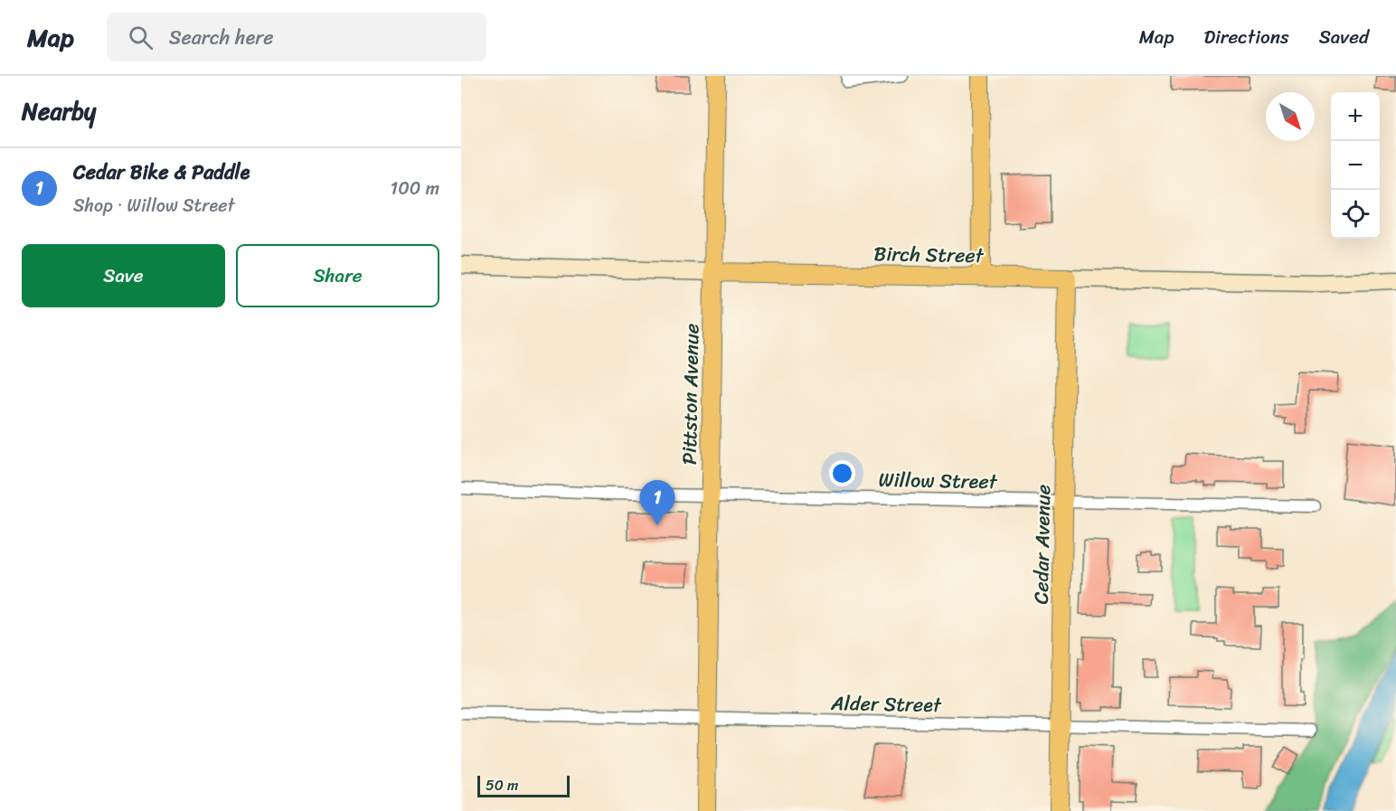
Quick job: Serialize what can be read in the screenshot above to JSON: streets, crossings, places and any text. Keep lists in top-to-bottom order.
{
  "streets": {
    "main road": ["Birch Street", "Pittston Avenue", "Cedar Avenue"],
    "street": ["Willow Street", "Alder Street"]
  },
  "crossings": [
    ["Birch Street", "Pittston Avenue"],
    ["Birch Street", "Cedar Avenue"],
    ["Pittston Avenue", "Willow Street"],
    ["Pittston Avenue", "Alder Street"],
    ["Willow Street", "Cedar Avenue"],
    ["Cedar Avenue", "Alder Street"]
  ],
  "scale_bar": "50 m",
  "north": "bottom right",
  "page": {
    "header": "Map",
    "search": "Search here",
    "nav": ["Map", "Directions", "Saved"],
    "heading": "Nearby",
    "map_buttons": ["+", "−"],
    "list": [
      {
        "mark": "1",
        "name": "Cedar Bike & Paddle",
        "note": "Shop · Willow Street",
        "value": "100 m"
      }
    ],
    "buttons": ["Save", "Share"],
    "pins": "1",
    "scale": "50 m"
  }
}
